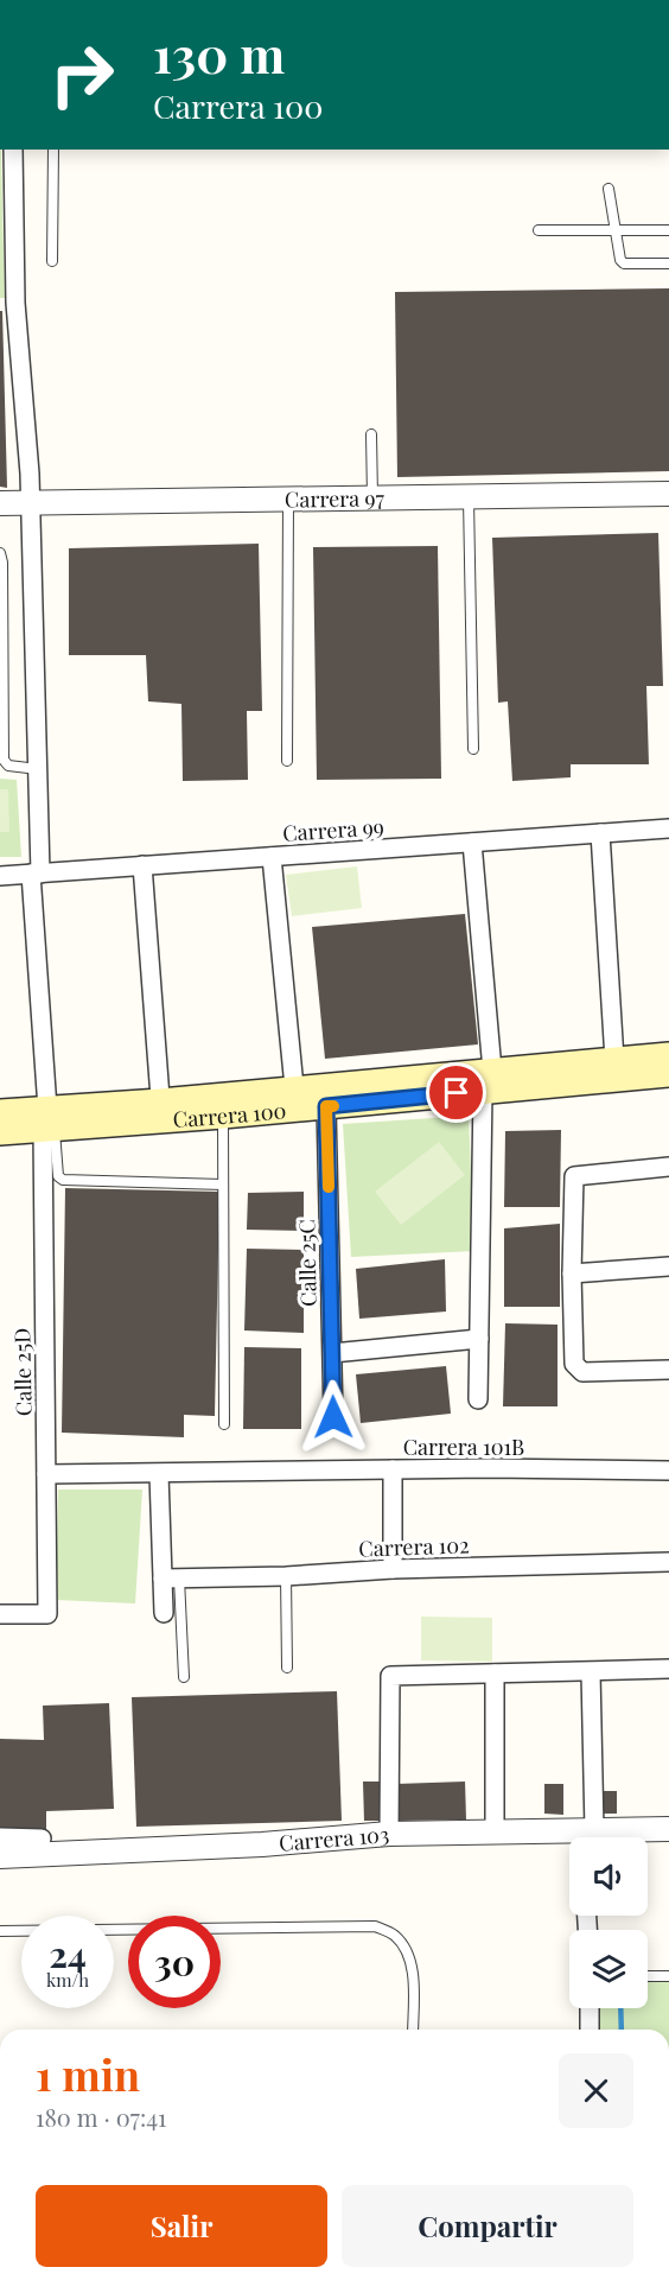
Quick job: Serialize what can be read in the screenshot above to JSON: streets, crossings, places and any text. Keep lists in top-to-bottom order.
{
  "streets": {
    "main road": ["Carrera 100"],
    "street": [
      "Carrera 97",
      "Carrera 99",
      "Calle 25C",
      "Calle 25D",
      "Carrera 101B",
      "Carrera 102",
      "Carrera 103"
    ]
  },
  "crossings": [
    ["Carrera 97", "Calle 25D"],
    ["Carrera 99", "Calle 25D"],
    ["Carrera 100", "Calle 25C"],
    ["Carrera 100", "Calle 25D"],
    ["Calle 25D", "Carrera 101B"]
  ],
  "page": {
    "turn": ["130 m", "Carrera 100"],
    "speed": "24 km/h",
    "limit": "30",
    "heading": ["1 min", "180 m · 07:41"],
    "buttons": ["Salir", "Compartir"]
  }
}
